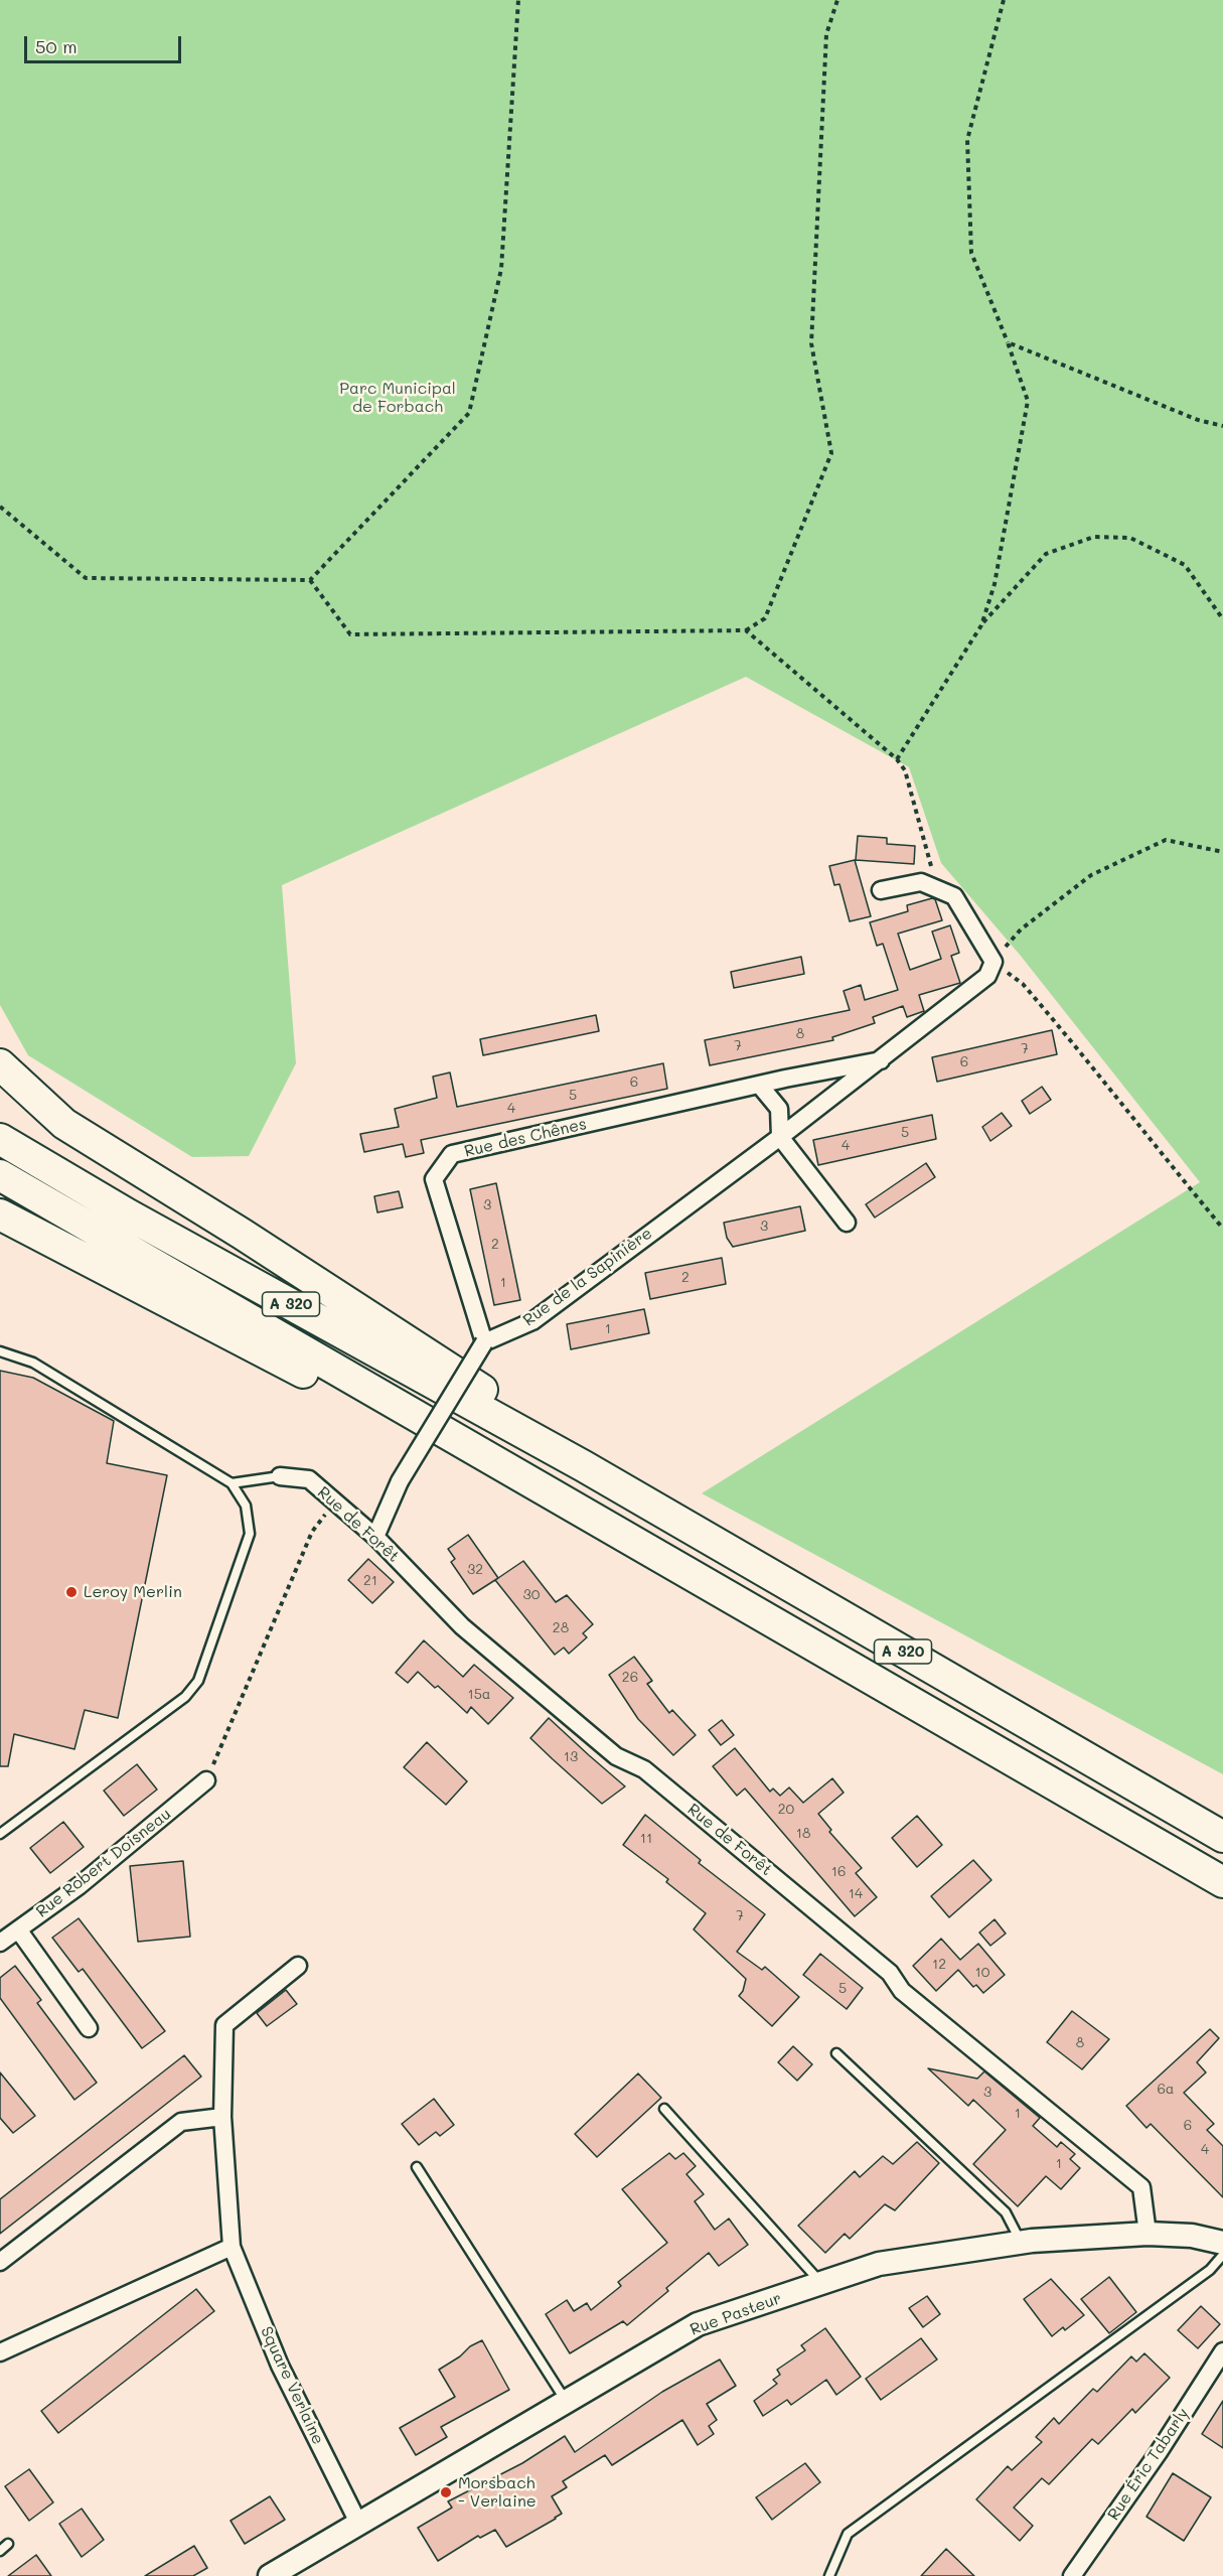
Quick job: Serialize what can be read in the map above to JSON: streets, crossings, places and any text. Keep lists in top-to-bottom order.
{
  "streets": {
    "highway": ["A 320"],
    "main road": ["Rue Pasteur"],
    "street": [
      "Rue des Chênes",
      "Rue de la Sapinière",
      "Rue de Forêt",
      "Rue Robert Doisneau",
      "Square Verlaine",
      "Rue Éric Tabarly"
    ]
  },
  "crossings": [
    ["Rue des Chênes", "Rue de la Sapinière"],
    ["Rue de Forêt", "Rue Pasteur"],
    ["Rue Pasteur", "Square Verlaine"]
  ],
  "parks": ["Parc Municipal de Forbach"],
  "places": ["Leroy Merlin", "Morsbach - Verlaine"],
  "house_numbers": [
    "8",
    "7",
    "7",
    "6",
    "6",
    "5",
    "4",
    "5",
    "4",
    "3",
    "3",
    "2",
    "2",
    "1",
    "1",
    "32",
    "21",
    "30",
    "28",
    "26",
    "15a",
    "13",
    "20",
    "18",
    "11",
    "16",
    "14",
    "7",
    "12",
    "10",
    "5",
    "8",
    "6a",
    "3",
    "1",
    "6",
    "4",
    "1"
  ],
  "scale_bar": "50 m"
}
